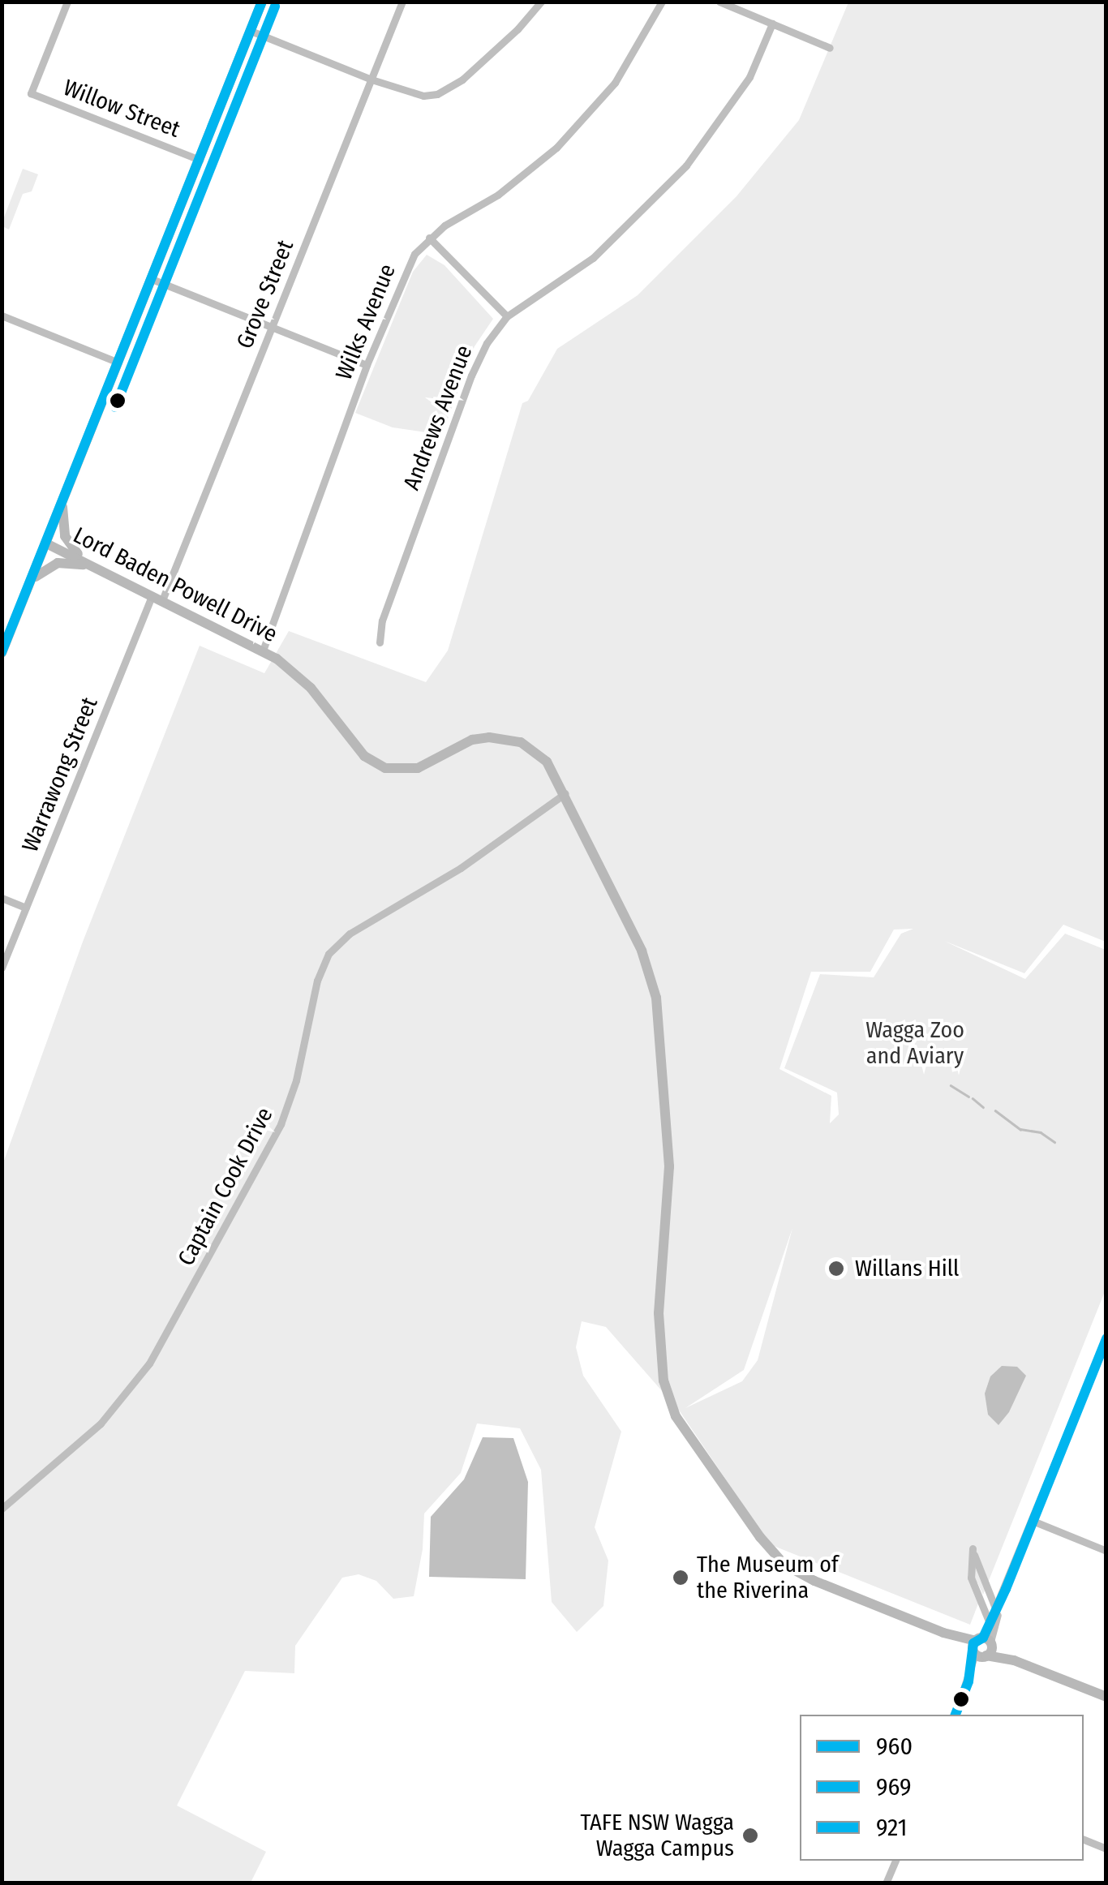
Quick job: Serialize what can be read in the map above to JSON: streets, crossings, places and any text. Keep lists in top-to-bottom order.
{
  "streets": {
    "street": [
      "Willow Street",
      "Grove Street",
      "Wilks Avenue",
      "Andrews Avenue",
      "Lord Baden Powell Drive",
      "Warrawong Street",
      "Captain Cook Drive"
    ]
  },
  "crossings": [
    ["Grove Street", "Lord Baden Powell Drive"],
    ["Grove Street", "Warrawong Street"],
    ["Wilks Avenue", "Lord Baden Powell Drive"],
    ["Lord Baden Powell Drive", "Warrawong Street"],
    ["Lord Baden Powell Drive", "Captain Cook Drive"]
  ],
  "parks": ["Wagga Zoo and Aviary"],
  "places": ["Willans Hill", "The Museum of the Riverina", "TAFE NSW Wagga Wagga Campus"],
  "lines": ["transit line 960", "transit line 921", "transit line 969"],
  "legend": ["960", "969", "921"]
}
